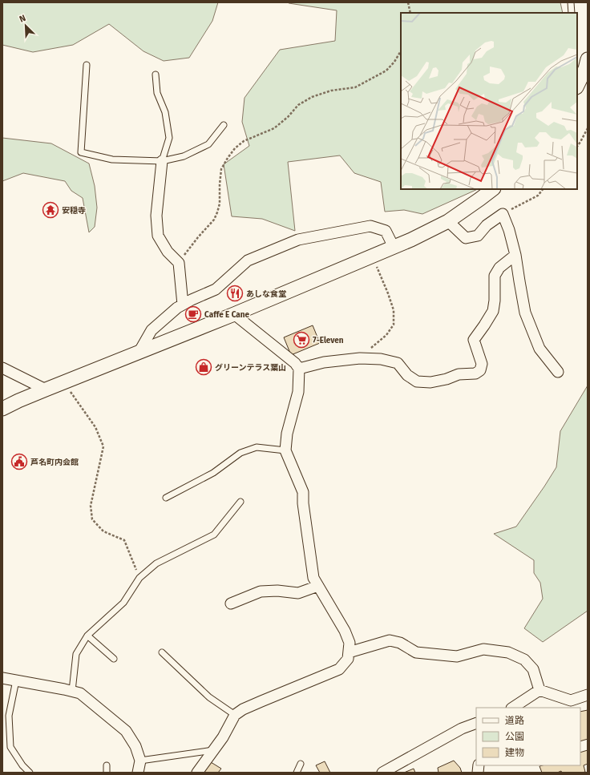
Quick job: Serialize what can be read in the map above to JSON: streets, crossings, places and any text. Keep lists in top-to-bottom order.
{
  "places": {
    "temple": ["安穏寺"],
    "restaurant": ["あしな食堂"],
    "cafe": ["Caffe E Cane"],
    "supermarket": ["7-Eleven"],
    "shop": ["グリーンテラス葉山"],
    "public building": ["芦名町内会館"]
  },
  "legend": ["道路", "公園", "建物"],
  "north": "top left"
}
